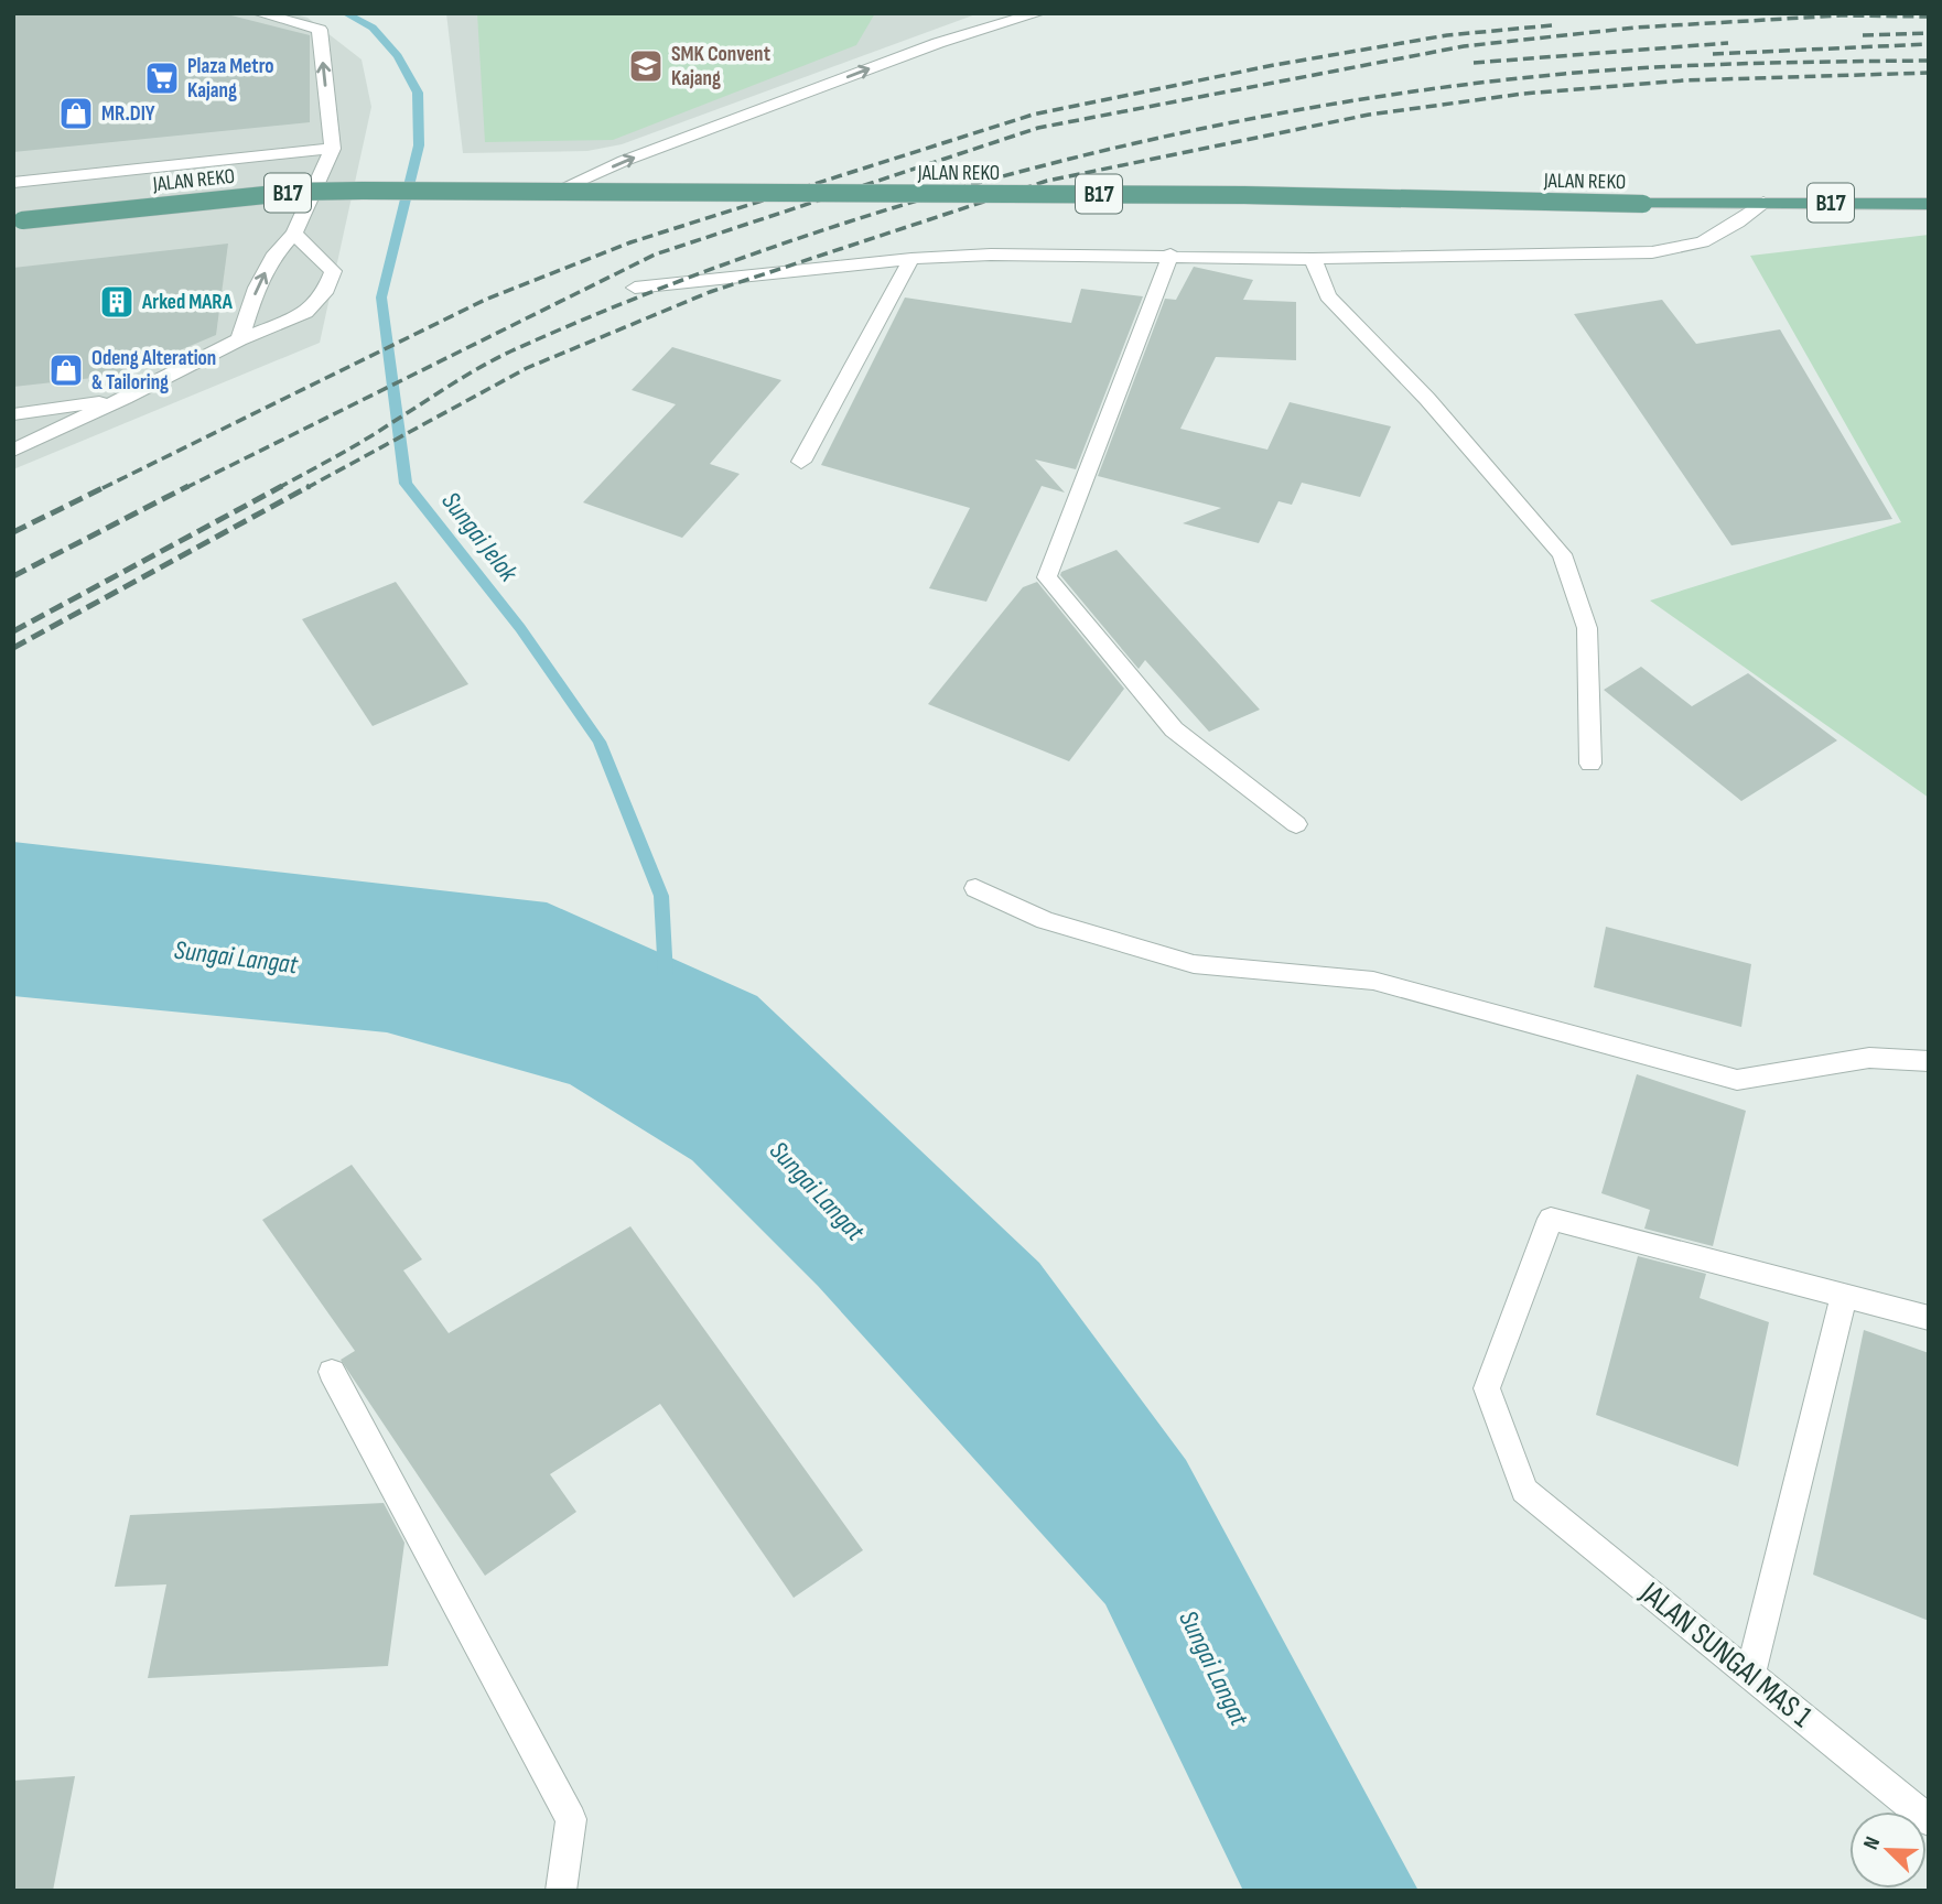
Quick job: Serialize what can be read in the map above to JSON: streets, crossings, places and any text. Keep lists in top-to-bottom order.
{
  "streets": {
    "main road": ["JALAN REKO", "B17"],
    "street": ["JALAN SUNGAI MAS 1"]
  },
  "water": ["Sungai Jelok", "Sungai Langat"],
  "places": {
    "school or university": ["SMK Convent Kajang"],
    "supermarket": ["Plaza Metro Kajang"],
    "shop": ["MR.DIY", "Odeng Alteration & Tailoring"],
    "building": ["Arked MARA"]
  },
  "north": "top left"
}
